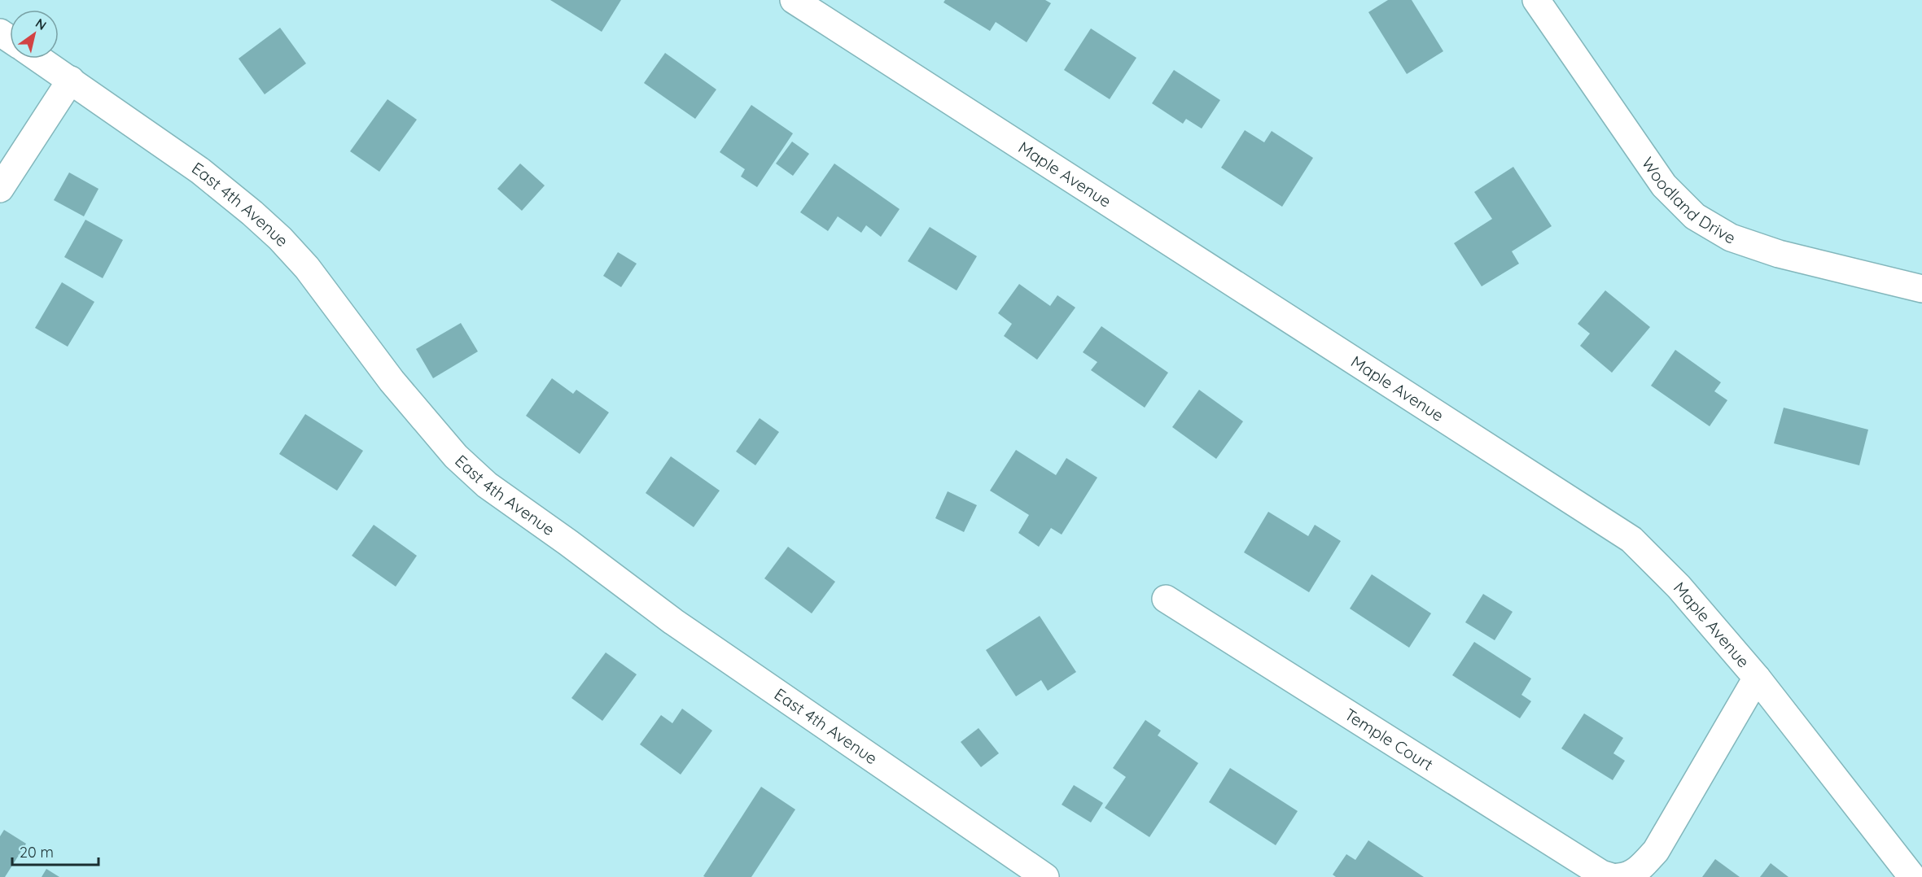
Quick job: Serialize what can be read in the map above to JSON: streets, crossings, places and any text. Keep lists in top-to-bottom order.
{
  "streets": {
    "street": [
      "Maple Avenue",
      "Woodland Drive",
      "East 4th Avenue",
      "Temple Court"
    ]
  },
  "scale_bar": "20 m",
  "north": "top right"
}
